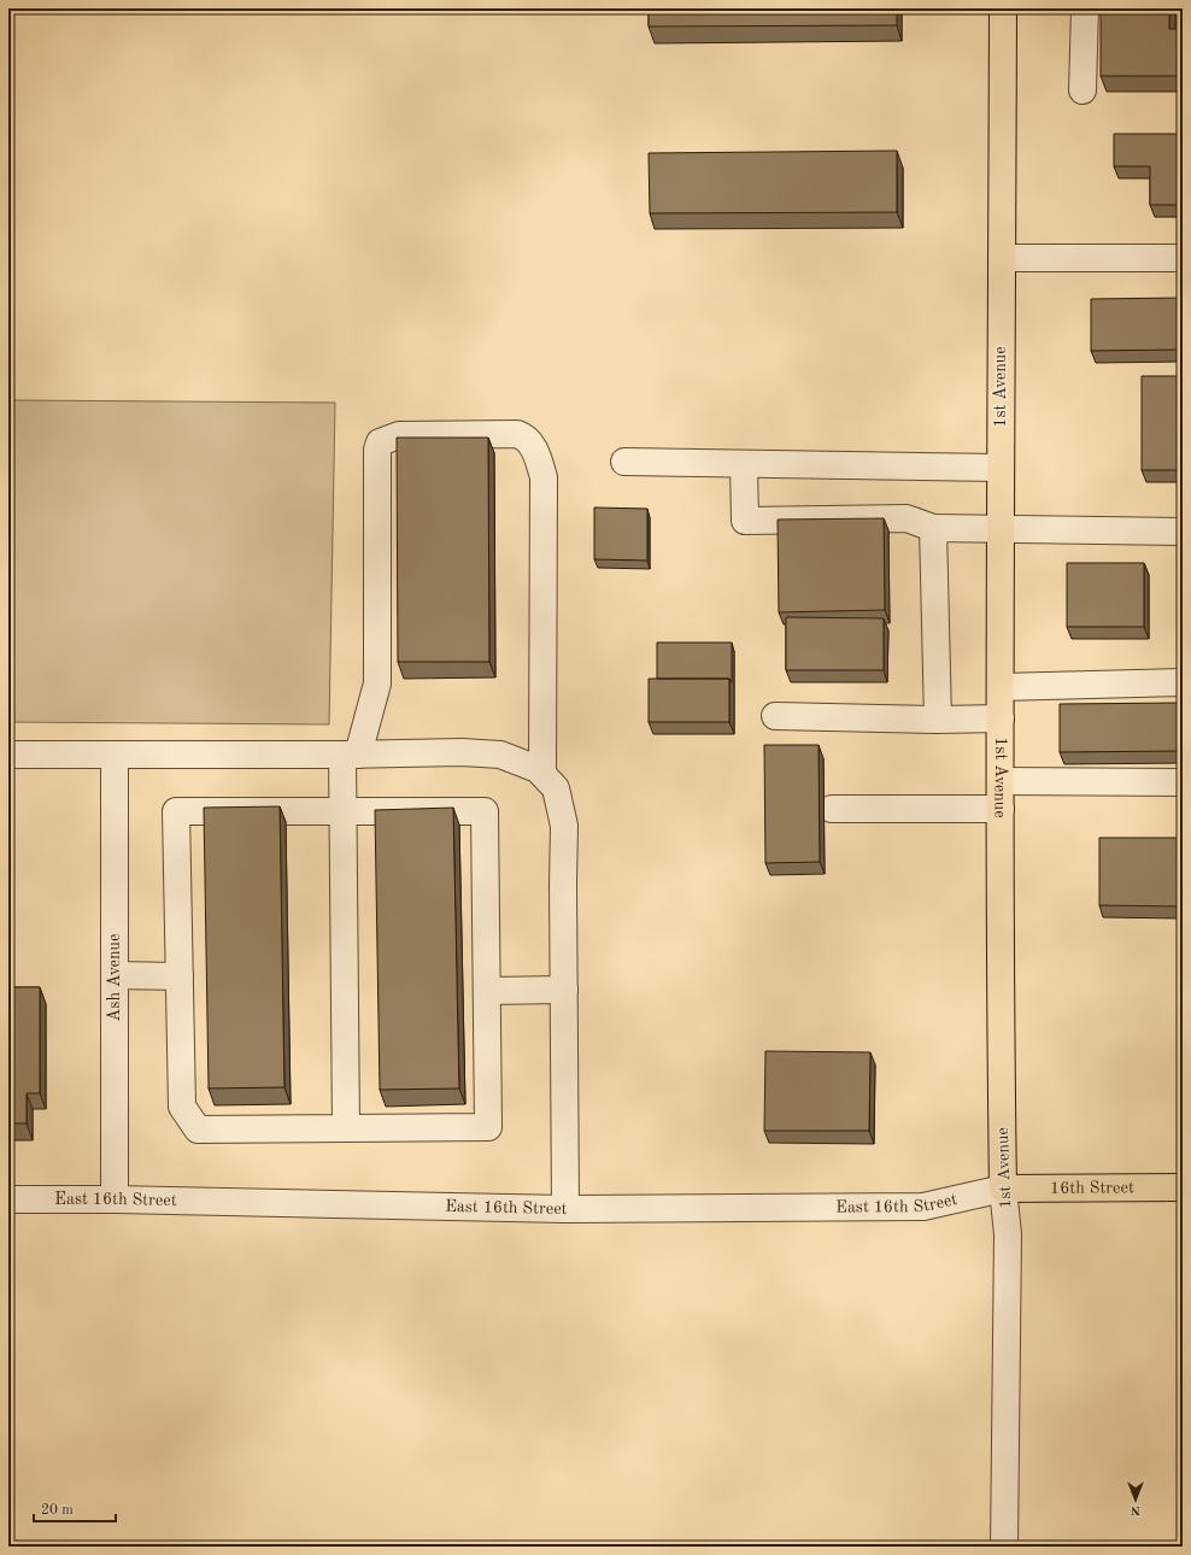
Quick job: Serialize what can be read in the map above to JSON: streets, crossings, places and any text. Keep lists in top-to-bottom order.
{
  "streets": {
    "main road": ["1st Avenue", "16th Street"],
    "street": ["Ash Avenue", "East 16th Street"]
  },
  "crossings": [
    ["1st Avenue", "16th Street"],
    ["1st Avenue", "East 16th Street"],
    ["Ash Avenue", "East 16th Street"],
    ["16th Street", "East 16th Street"]
  ],
  "scale_bar": "20 m",
  "north": "bottom"
}
